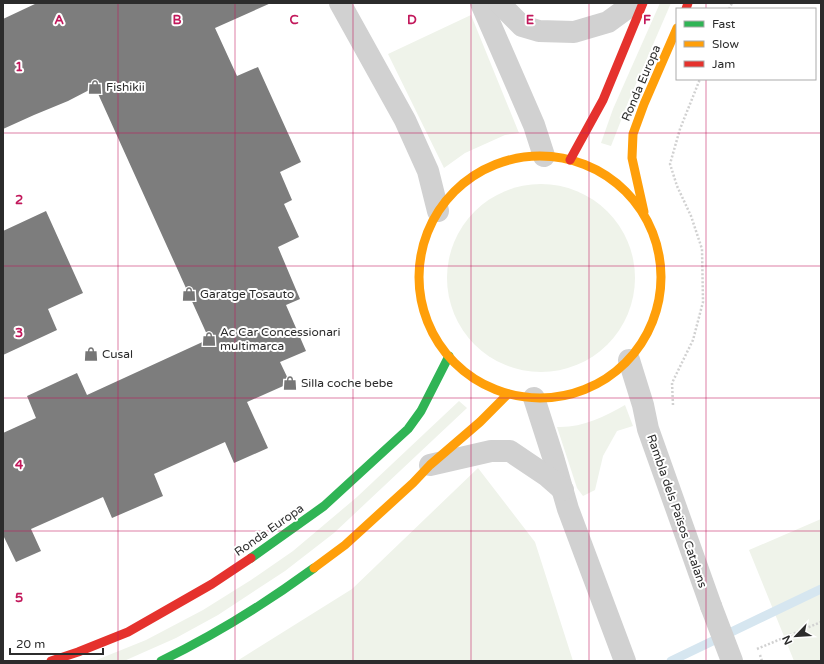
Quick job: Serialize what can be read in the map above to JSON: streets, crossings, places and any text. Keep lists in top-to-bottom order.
{
  "streets": {
    "street": ["Ronda Europa", "Rambla dels Països Catalans"]
  },
  "crossings": [
    ["Ronda Europa", "Rambla dels Països Catalans"]
  ],
  "places": {
    "shop": [
      "Fishikii",
      "Garatge Tosauto",
      "Ac Car Concessionari multimarca",
      "Cusal",
      "Silla coche bebe"
    ]
  },
  "legend": ["Fast", "Slow", "Jam"],
  "scale_bar": "20 m",
  "north": "bottom left",
  "grid": {
    "columns": [
      "A",
      "B",
      "C",
      "D",
      "E",
      "F"
    ],
    "rows": [
      "1",
      "2",
      "3",
      "4",
      "5"
    ]
  }
}
